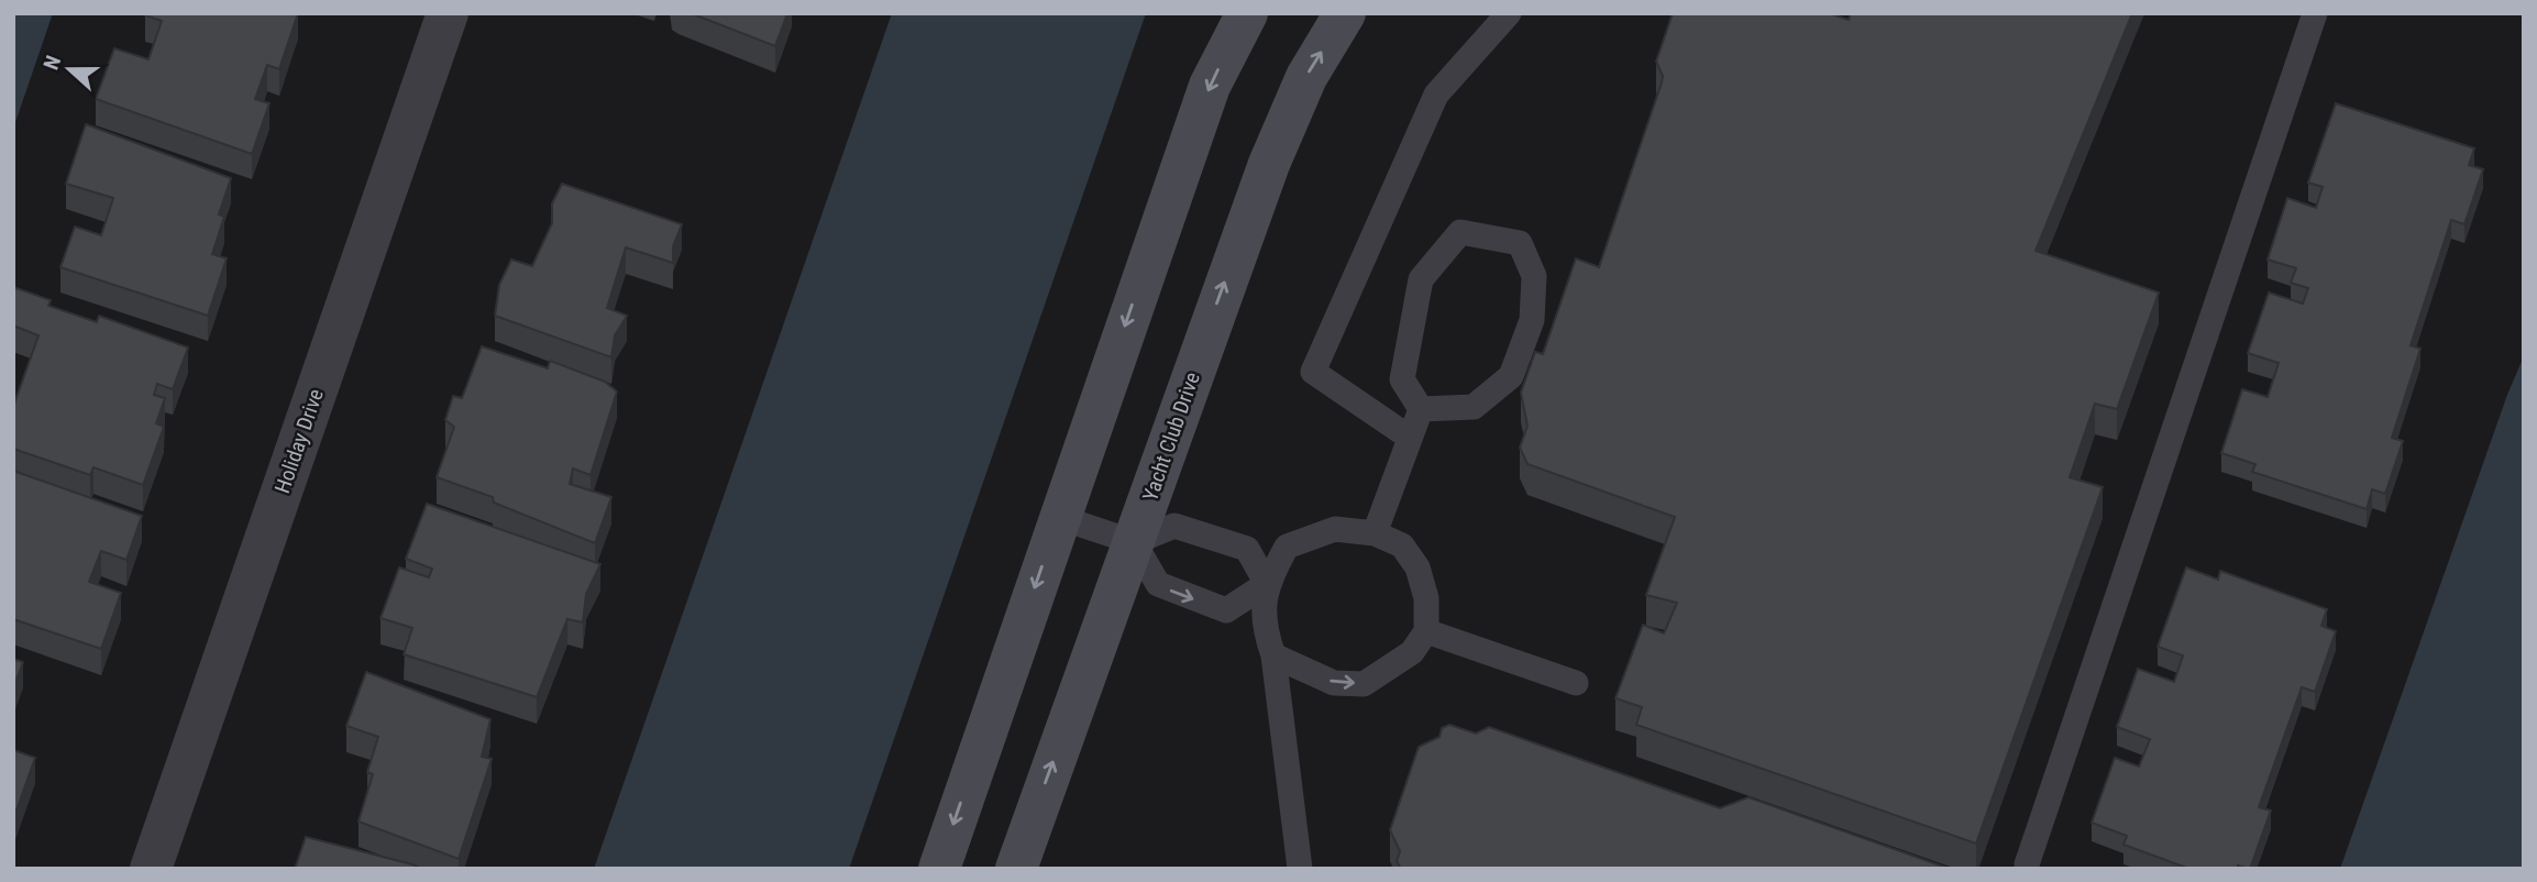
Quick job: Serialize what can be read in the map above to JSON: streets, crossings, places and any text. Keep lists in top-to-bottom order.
{
  "streets": {
    "street": ["Yacht Club Drive", "Holiday Drive"]
  },
  "north": "left"
}
